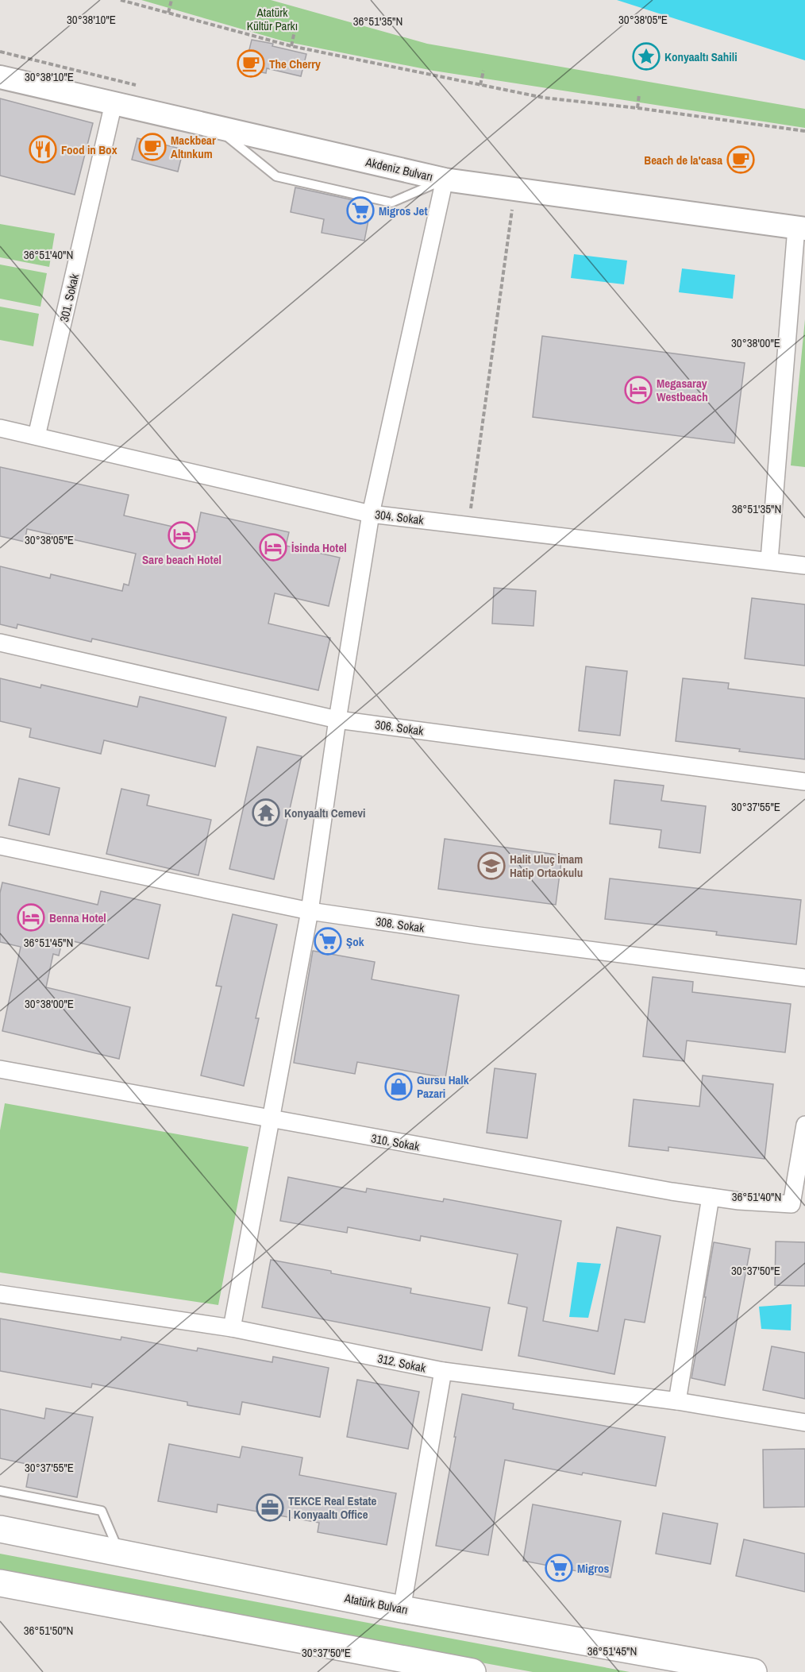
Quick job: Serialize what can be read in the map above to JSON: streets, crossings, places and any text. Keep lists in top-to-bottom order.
{
  "streets": {
    "main road": ["Akdeniz Bulvarı", "Atatürk Bulvarı"],
    "street": [
      "301. Sokak",
      "304. Sokak",
      "306. Sokak",
      "308. Sokak",
      "310. Sokak",
      "312. Sokak"
    ]
  },
  "crossings": [
    ["Akdeniz Bulvarı", "301. Sokak"],
    ["301. Sokak", "304. Sokak"]
  ],
  "parks": ["Atatürk Kültür Parkı"],
  "places": {
    "place": ["Konyaaltı Sahili"],
    "cafe": ["The Cherry", "Mackbear Altınkum", "Beach de la'casa"],
    "restaurant": ["Food in Box"],
    "supermarket": ["Migros Jet", "Şok", "Migros"],
    "hotel": [
      "Megasaray Westbeach",
      "Sare beach Hotel",
      "İsinda Hotel",
      "Benna Hotel"
    ],
    "temple": ["Konyaaltı Cemevi"],
    "school or university": ["Halit Uluç İmam Hatip Ortaokulu"],
    "shop": ["Gursu Halk Pazari"],
    "office": ["TEKCE Real Estate | Konyaaltı Office"]
  },
  "coordinates": [
    "30°38'10\"E",
    "30°38'05\"E",
    "36°51'35\"N",
    "36°51'40\"N",
    "30°38'00\"E",
    "30°37'55\"E",
    "36°51'45\"N",
    "30°37'50\"E",
    "36°51'50\"N"
  ]
}
